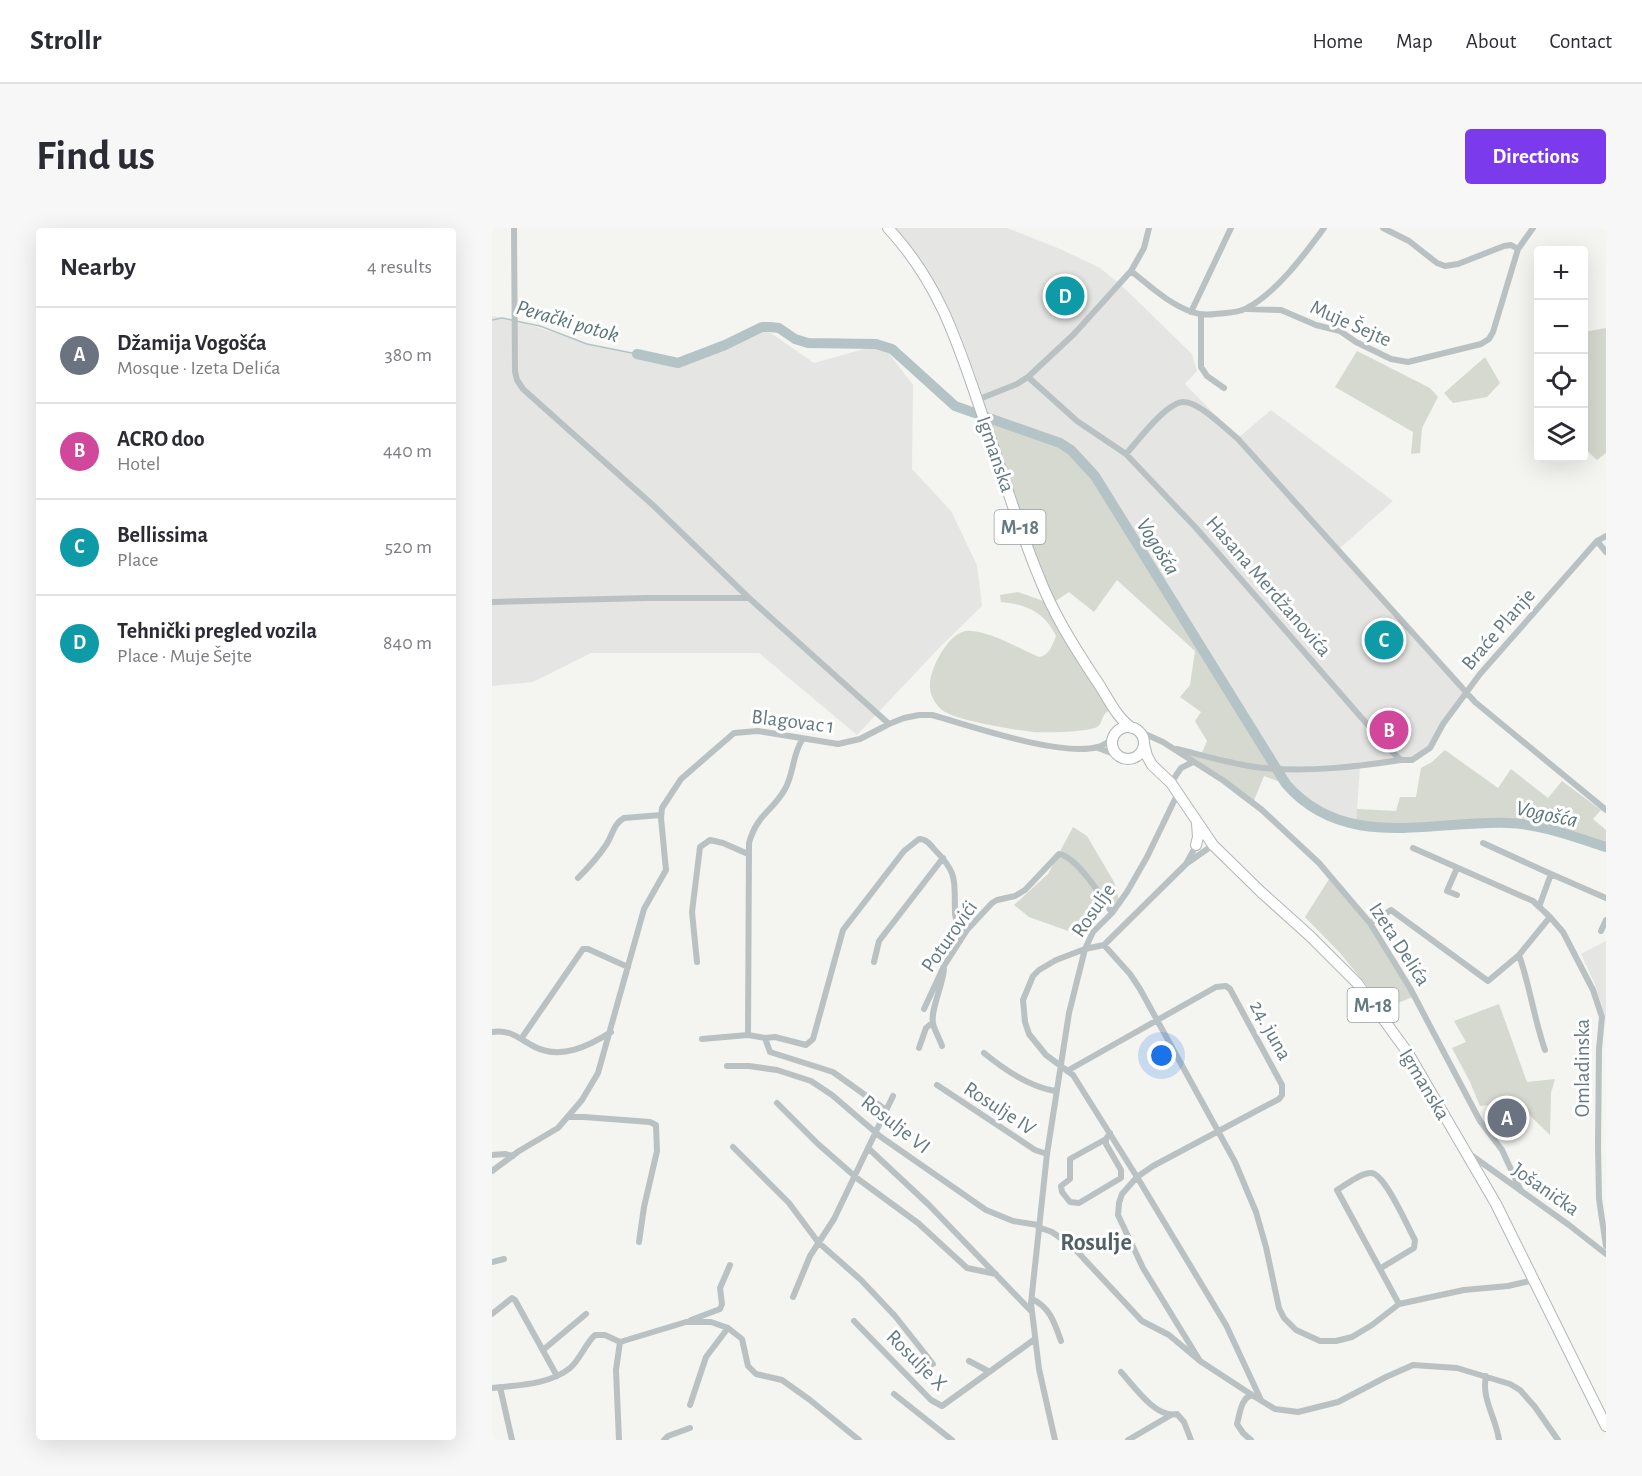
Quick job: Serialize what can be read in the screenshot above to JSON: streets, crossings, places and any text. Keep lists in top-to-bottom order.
{
  "streets": {
    "main road": ["Igmanska", "M-18"],
    "street": [
      "Muje Šejte",
      "Hasana Merdžanovića",
      "Braće Planje",
      "Blagovac 1",
      "Rosulje",
      "Poturovići",
      "Izeta Delića",
      "24. juna",
      "Omladinska",
      "Rosulje IV",
      "Rosulje VI",
      "Jošanička",
      "Rosulje X"
    ]
  },
  "crossings": [
    ["Igmanska", "M-18"],
    ["Igmanska", "Blagovac 1"],
    ["Igmanska", "Rosulje"],
    ["Igmanska", "Izeta Delića"],
    ["Igmanska", "Jošanička"],
    ["M-18", "Blagovac 1"],
    ["M-18", "Izeta Delića"],
    ["Blagovac 1", "Izeta Delića"],
    ["Rosulje", "Poturovići"],
    ["Rosulje", "Rosulje IV"],
    ["Rosulje", "Rosulje VI"],
    ["Rosulje", "Rosulje X"],
    ["Izeta Delića", "Jošanička"]
  ],
  "districts": ["Rosulje"],
  "water": ["Perački potok", "Vogošća"],
  "page": {
    "header": "Strollr",
    "nav": [
      "Home",
      "Map",
      "About",
      "Contact"
    ],
    "buttons": "Directions",
    "title": "Find us",
    "heading": ["Nearby", "4 results"],
    "map_buttons": ["+", "−"],
    "pins": [
      "D",
      "C",
      "B",
      "A"
    ],
    "list": [
      {
        "mark": "A",
        "name": "Džamija Vogošća",
        "note": "Mosque · Izeta Delića",
        "value": "380 m"
      },
      {
        "mark": "B",
        "name": "ACRO doo",
        "note": "Hotel",
        "value": "440 m"
      },
      {
        "mark": "C",
        "name": "Bellissima",
        "note": "Place",
        "value": "520 m"
      },
      {
        "mark": "D",
        "name": "Tehnički pregled vozila",
        "note": "Place · Muje Šejte",
        "value": "840 m"
      }
    ]
  }
}
